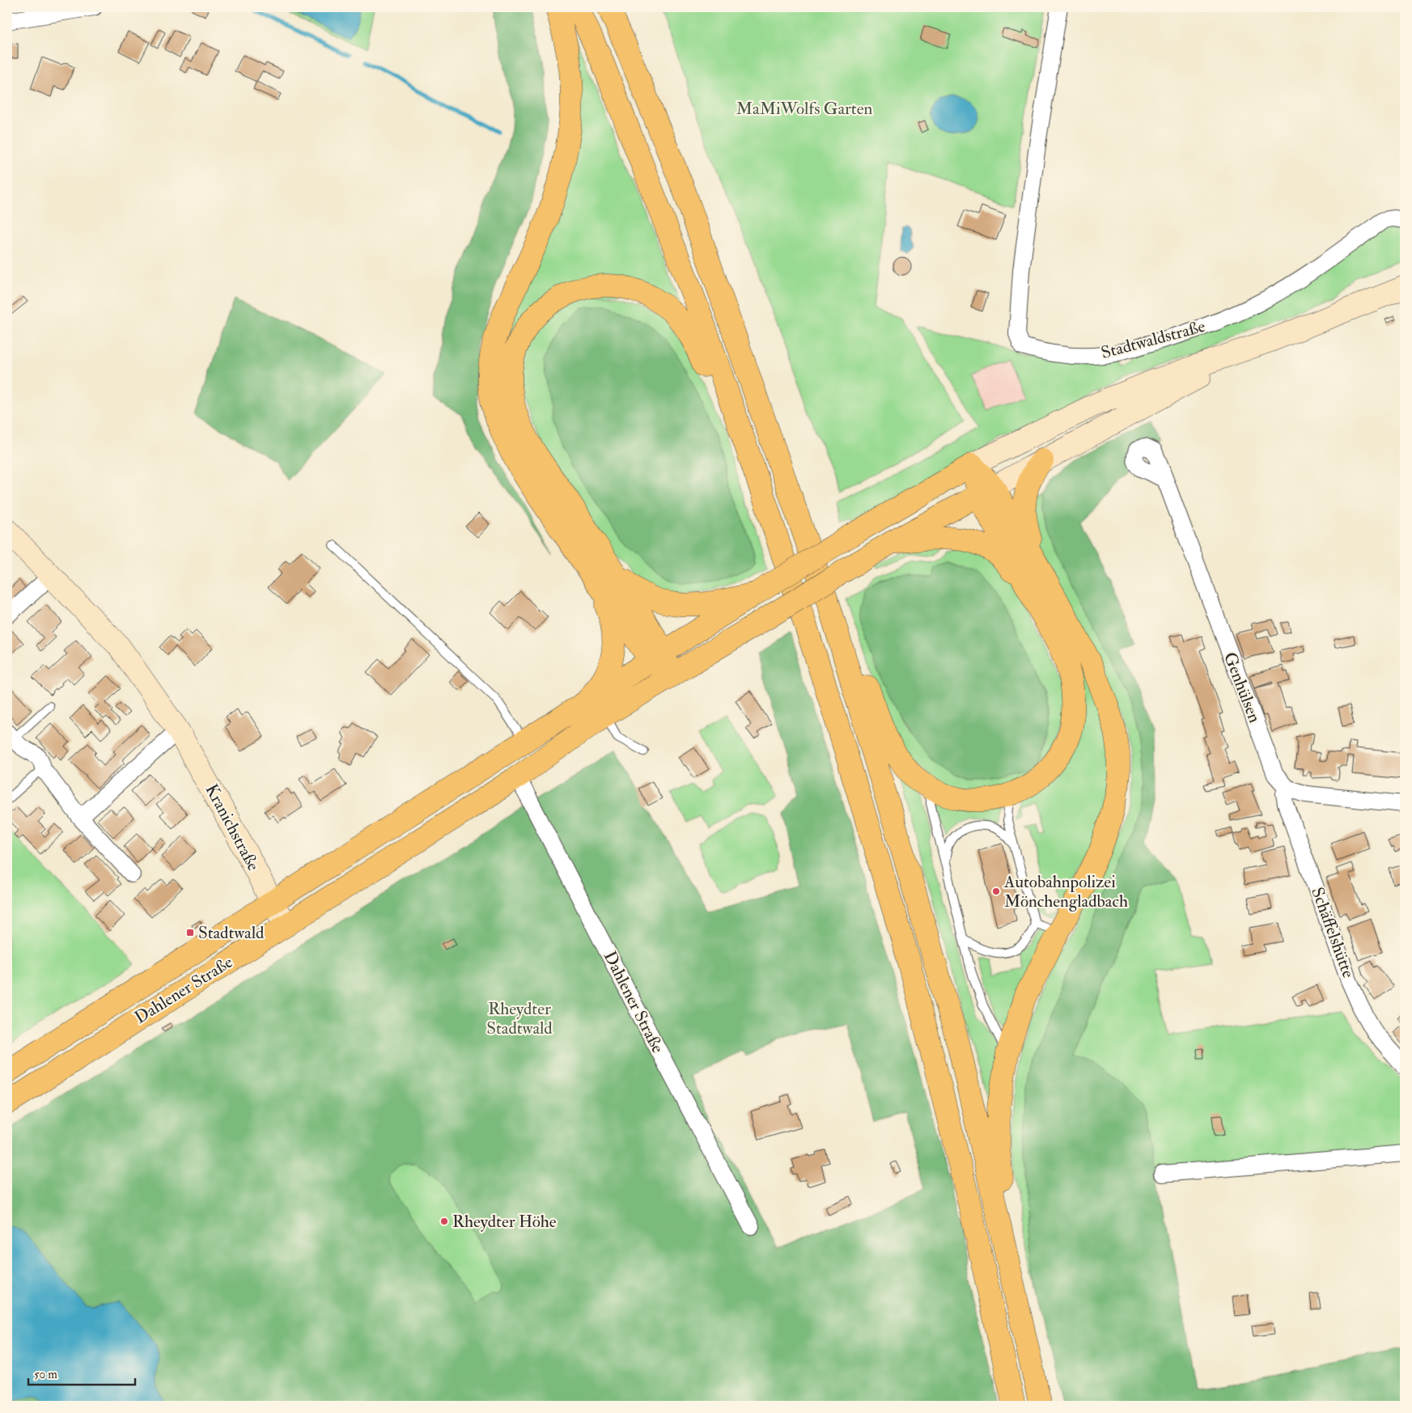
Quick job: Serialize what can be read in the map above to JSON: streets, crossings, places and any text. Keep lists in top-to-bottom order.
{
  "streets": {
    "main road": ["Stadtwaldstraße", "Kranichstraße", "Dahlener Straße"],
    "street": ["Genhülsen", "Schäffelshütte"]
  },
  "crossings": [
    ["Stadtwaldstraße", "Dahlener Straße"],
    ["Genhülsen", "Schäffelshütte"],
    ["Kranichstraße", "Dahlener Straße"]
  ],
  "parks": ["MaMiWolfs Garten", "Rheydter Stadtwald"],
  "places": {
    "other": ["Autobahnpolizei Mönchengladbach", "Rheydter Höhe"],
    "transit": ["Stadtwald"]
  },
  "scale_bar": "50 m"
}
